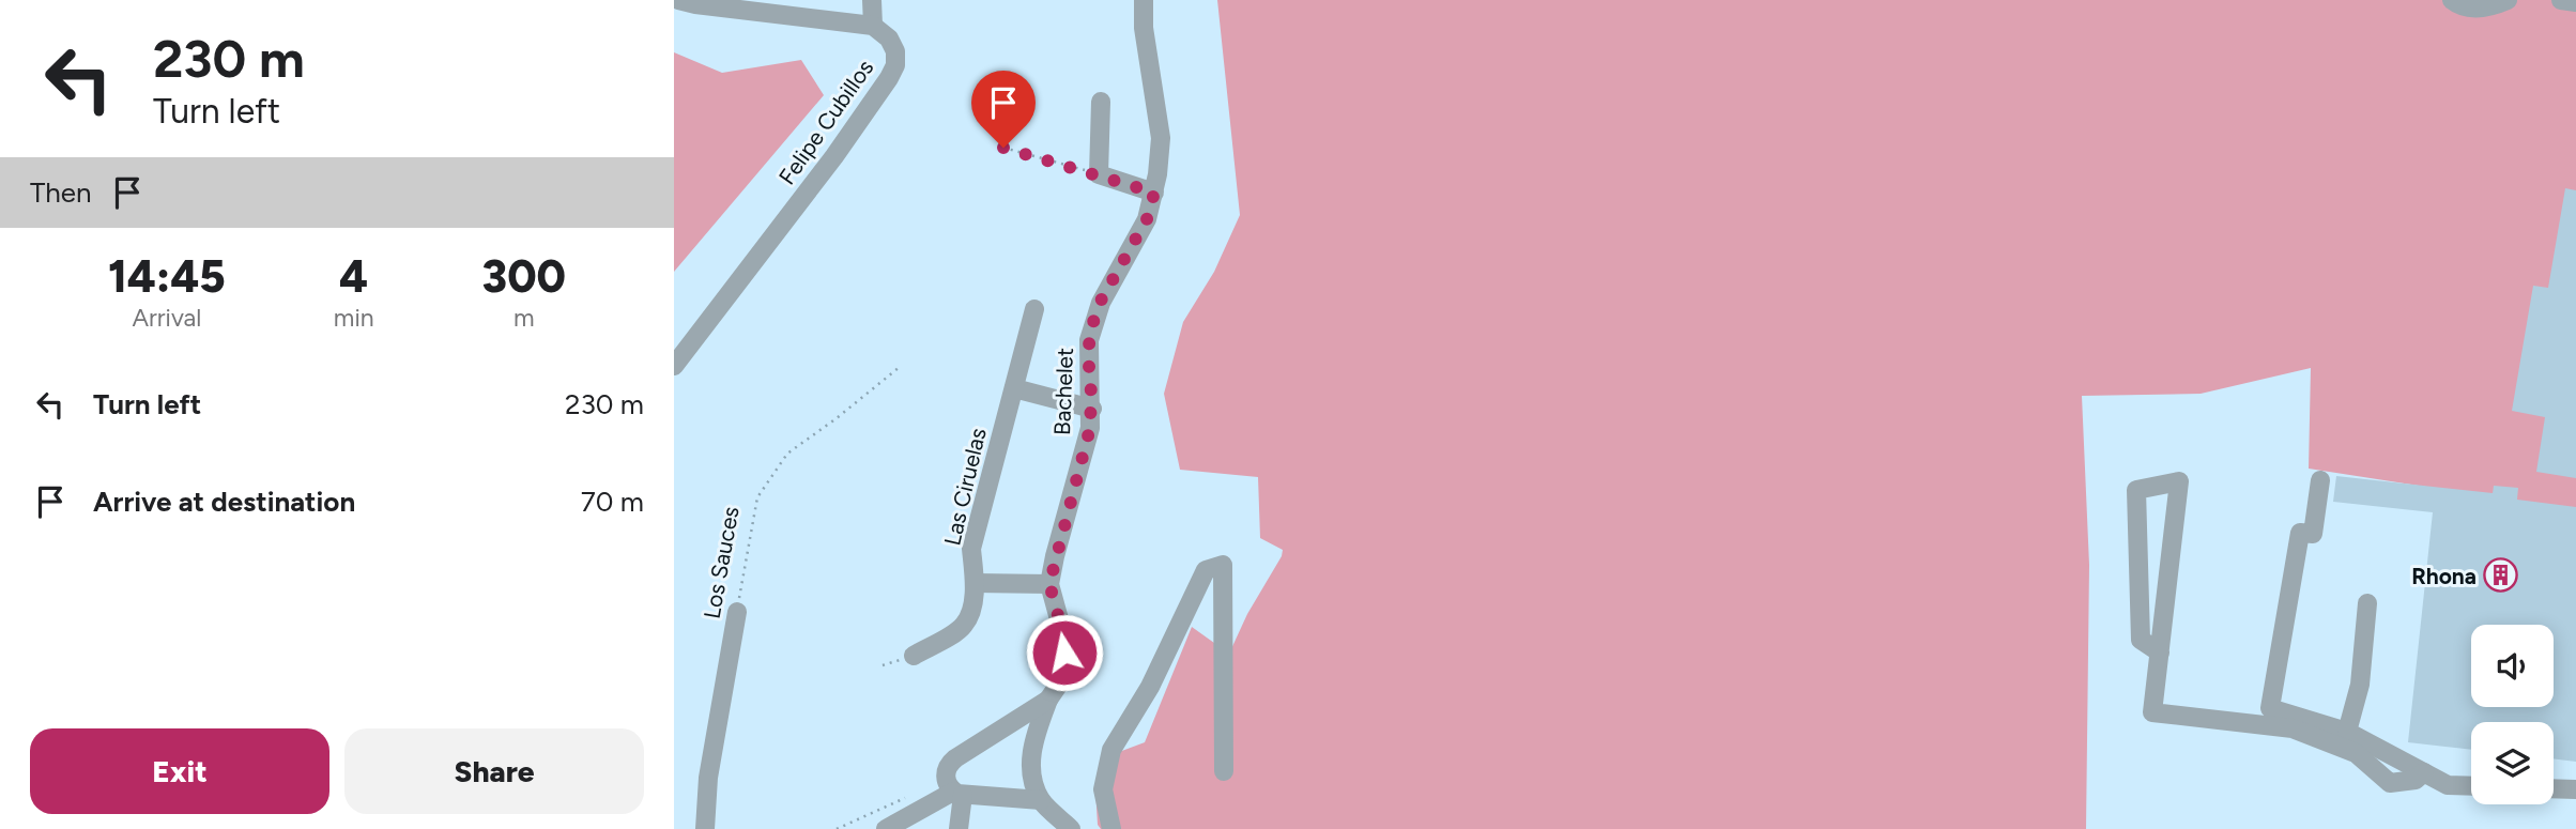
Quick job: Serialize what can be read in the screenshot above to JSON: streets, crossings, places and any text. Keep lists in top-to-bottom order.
{
  "streets": {
    "street": [
      "Felipe Cubillos",
      "Bachelet",
      "Las Ciruelas",
      "Los Sauces"
    ]
  },
  "places": {
    "building": ["Rhona"]
  },
  "page": {
    "turn": ["230 m", "Turn left"],
    "then": "Then",
    "eta": [
      "14:45",
      "Arrival",
      "4",
      "min",
      "300",
      "m"
    ],
    "list": [
      {
        "name": "Turn left",
        "value": "230 m"
      },
      {
        "name": "Arrive at destination",
        "value": "70 m"
      }
    ],
    "buttons": ["Exit", "Share"]
  }
}
